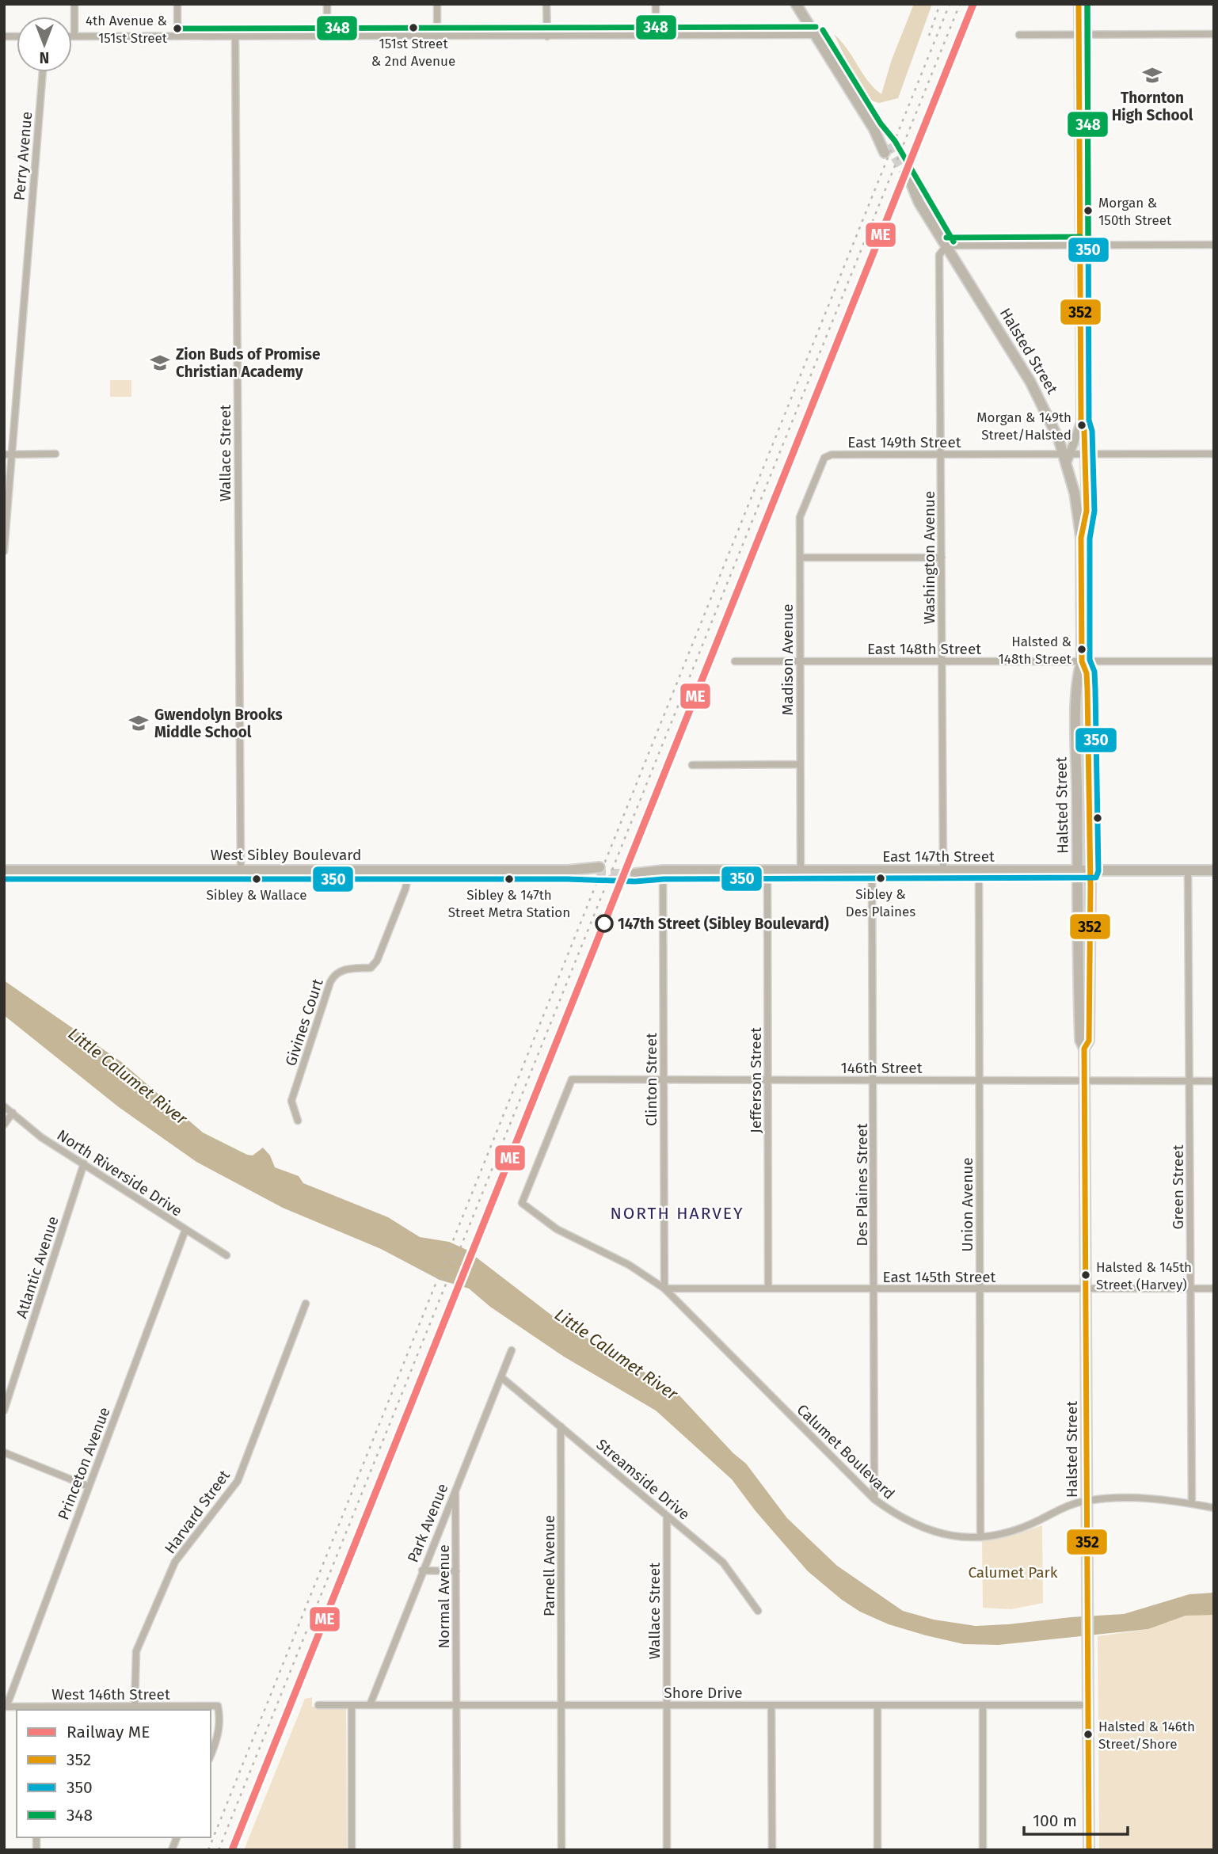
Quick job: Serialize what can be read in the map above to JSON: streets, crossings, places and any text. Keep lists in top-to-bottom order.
{
  "streets": {
    "main road": ["Halsted Street", "West Sibley Boulevard", "East 147th Street"],
    "street": [
      "Perry Avenue",
      "East 149th Street",
      "Wallace Street",
      "Washington Avenue",
      "East 148th Street",
      "Madison Avenue",
      "Givines Court",
      "146th Street",
      "Clinton Street",
      "Jefferson Street",
      "North Riverside Drive",
      "Des Plaines Street",
      "Green Street",
      "Union Avenue",
      "Atlantic Avenue",
      "East 145th Street",
      "Calumet Boulevard",
      "Princeton Avenue",
      "Streamside Drive",
      "Harvard Street",
      "Park Avenue",
      "Parnell Avenue",
      "Normal Avenue",
      "Shore Drive",
      "West 146th Street"
    ]
  },
  "crossings": [
    ["Halsted Street", "East 149th Street"],
    ["Halsted Street", "Washington Avenue"],
    ["Halsted Street", "East 148th Street"],
    ["Halsted Street", "East 147th Street"],
    ["Halsted Street", "146th Street"],
    ["Halsted Street", "East 145th Street"],
    ["Halsted Street", "Calumet Boulevard"],
    ["Halsted Street", "Shore Drive"],
    ["East 149th Street", "Washington Avenue"],
    ["East 149th Street", "Madison Avenue"],
    ["Wallace Street", "West Sibley Boulevard"],
    ["Wallace Street", "Streamside Drive"],
    ["Wallace Street", "Shore Drive"],
    ["Washington Avenue", "East 148th Street"],
    ["Washington Avenue", "East 147th Street"],
    ["East 148th Street", "Madison Avenue"],
    ["Madison Avenue", "East 147th Street"],
    ["West Sibley Boulevard", "Givines Court"],
    ["East 147th Street", "Clinton Street"],
    ["East 147th Street", "Jefferson Street"],
    ["East 147th Street", "Des Plaines Street"],
    ["East 147th Street", "Green Street"],
    ["East 147th Street", "Union Avenue"],
    ["146th Street", "Clinton Street"],
    ["146th Street", "Jefferson Street"],
    ["146th Street", "Des Plaines Street"],
    ["146th Street", "Green Street"],
    ["146th Street", "Union Avenue"],
    ["146th Street", "Calumet Boulevard"],
    ["Clinton Street", "East 145th Street"],
    ["Clinton Street", "Calumet Boulevard"],
    ["Jefferson Street", "East 145th Street"],
    ["North Riverside Drive", "Atlantic Avenue"],
    ["North Riverside Drive", "Princeton Avenue"],
    ["Des Plaines Street", "East 145th Street"],
    ["Des Plaines Street", "Calumet Boulevard"],
    ["Green Street", "East 145th Street"],
    ["Green Street", "Calumet Boulevard"],
    ["Union Avenue", "East 145th Street"],
    ["Union Avenue", "Calumet Boulevard"],
    ["East 145th Street", "Calumet Boulevard"],
    ["Princeton Avenue", "West 146th Street"],
    ["Streamside Drive", "Park Avenue"],
    ["Streamside Drive", "Parnell Avenue"],
    ["Harvard Street", "West 146th Street"],
    ["Park Avenue", "Normal Avenue"],
    ["Park Avenue", "Shore Drive"],
    ["Parnell Avenue", "Shore Drive"],
    ["Normal Avenue", "Shore Drive"]
  ],
  "districts": ["NORTH HARVEY"],
  "water": ["Little Calumet River"],
  "parks": ["Calumet Park"],
  "places": {
    "other": [
      "151st Street & 2nd Avenue",
      "4th Avenue & 151st Street",
      "Morgan & 150th Street",
      "Morgan & 149th Street/Halsted",
      "Halsted & 148th Street",
      "Sibley & Des Plaines",
      "Sibley & Wallace",
      "Sibley & 147th Street Metra Station",
      "147th Street (Sibley Boulevard)",
      "Halsted & 145th Street (Harvey)",
      "Halsted & 146th Street/Shore"
    ],
    "school or university": ["Thornton High School", "Zion Buds of Promise Christian Academy", "Gwendolyn Brooks Middle School"]
  },
  "lines": [
    "rail line ME",
    "transit line 352",
    "transit line 350",
    "transit line 348"
  ],
  "legend": [
    "Railway ME",
    "352",
    "350",
    "348"
  ],
  "scale_bar": "100 m",
  "north": "bottom"
}
